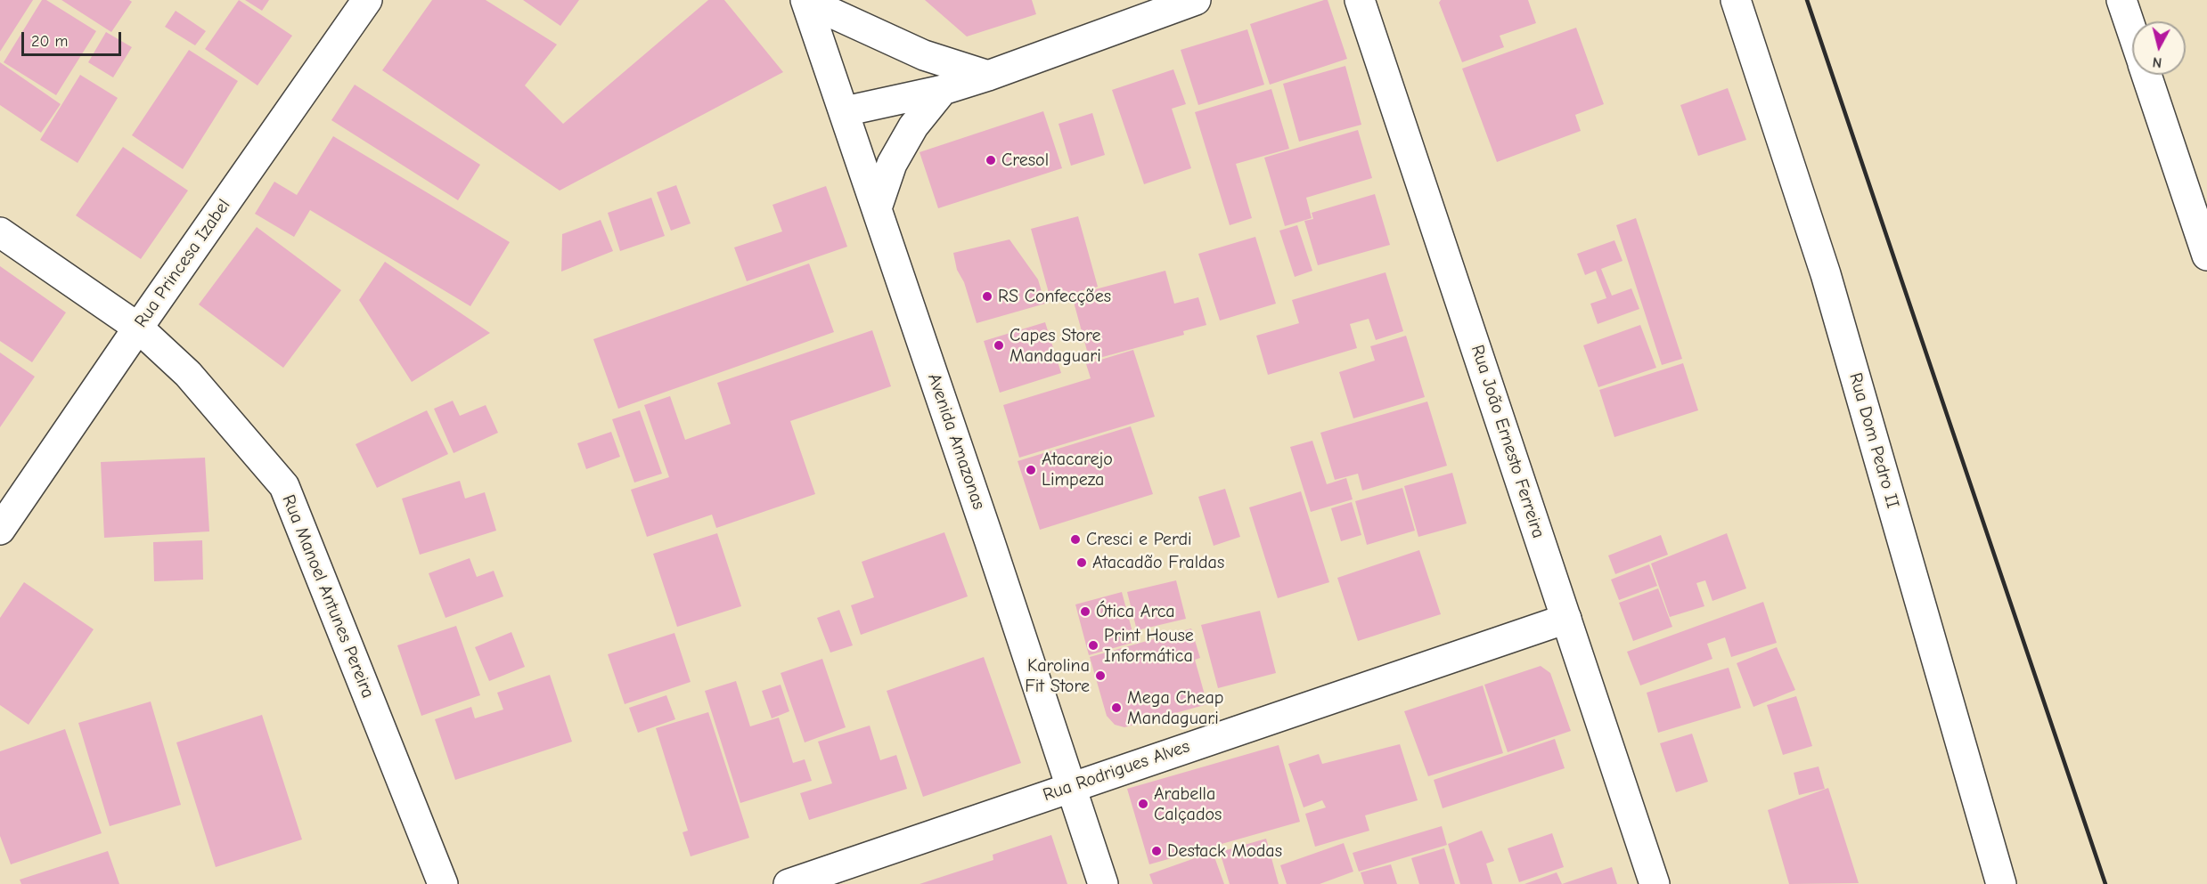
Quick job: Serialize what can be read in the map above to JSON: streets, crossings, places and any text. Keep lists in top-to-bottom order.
{
  "streets": {
    "street": [
      "Rua Princesa Izabel",
      "Rua Dom Pedro II",
      "Avenida Amazonas",
      "Rua João Ernesto Ferreira",
      "Rua Manoel Antunes Pereira",
      "Rua Rodrigues Alves"
    ]
  },
  "crossings": [
    ["Rua Princesa Izabel", "Rua Manoel Antunes Pereira"],
    ["Avenida Amazonas", "Rua Rodrigues Alves"],
    ["Rua João Ernesto Ferreira", "Rua Rodrigues Alves"]
  ],
  "places": [
    "Cresol",
    "RS Confecções",
    "Capes Store Mandaguari",
    "Atacarejo Limpeza",
    "Cresci e Perdi",
    "Atacadão Fraldas",
    "Ótica Arca",
    "Print House Informática",
    "Karolina Fit Store",
    "Mega Cheap Mandaguari",
    "Arabella Calçados",
    "Destack Modas"
  ],
  "scale_bar": "20 m",
  "north": "bottom"
}
